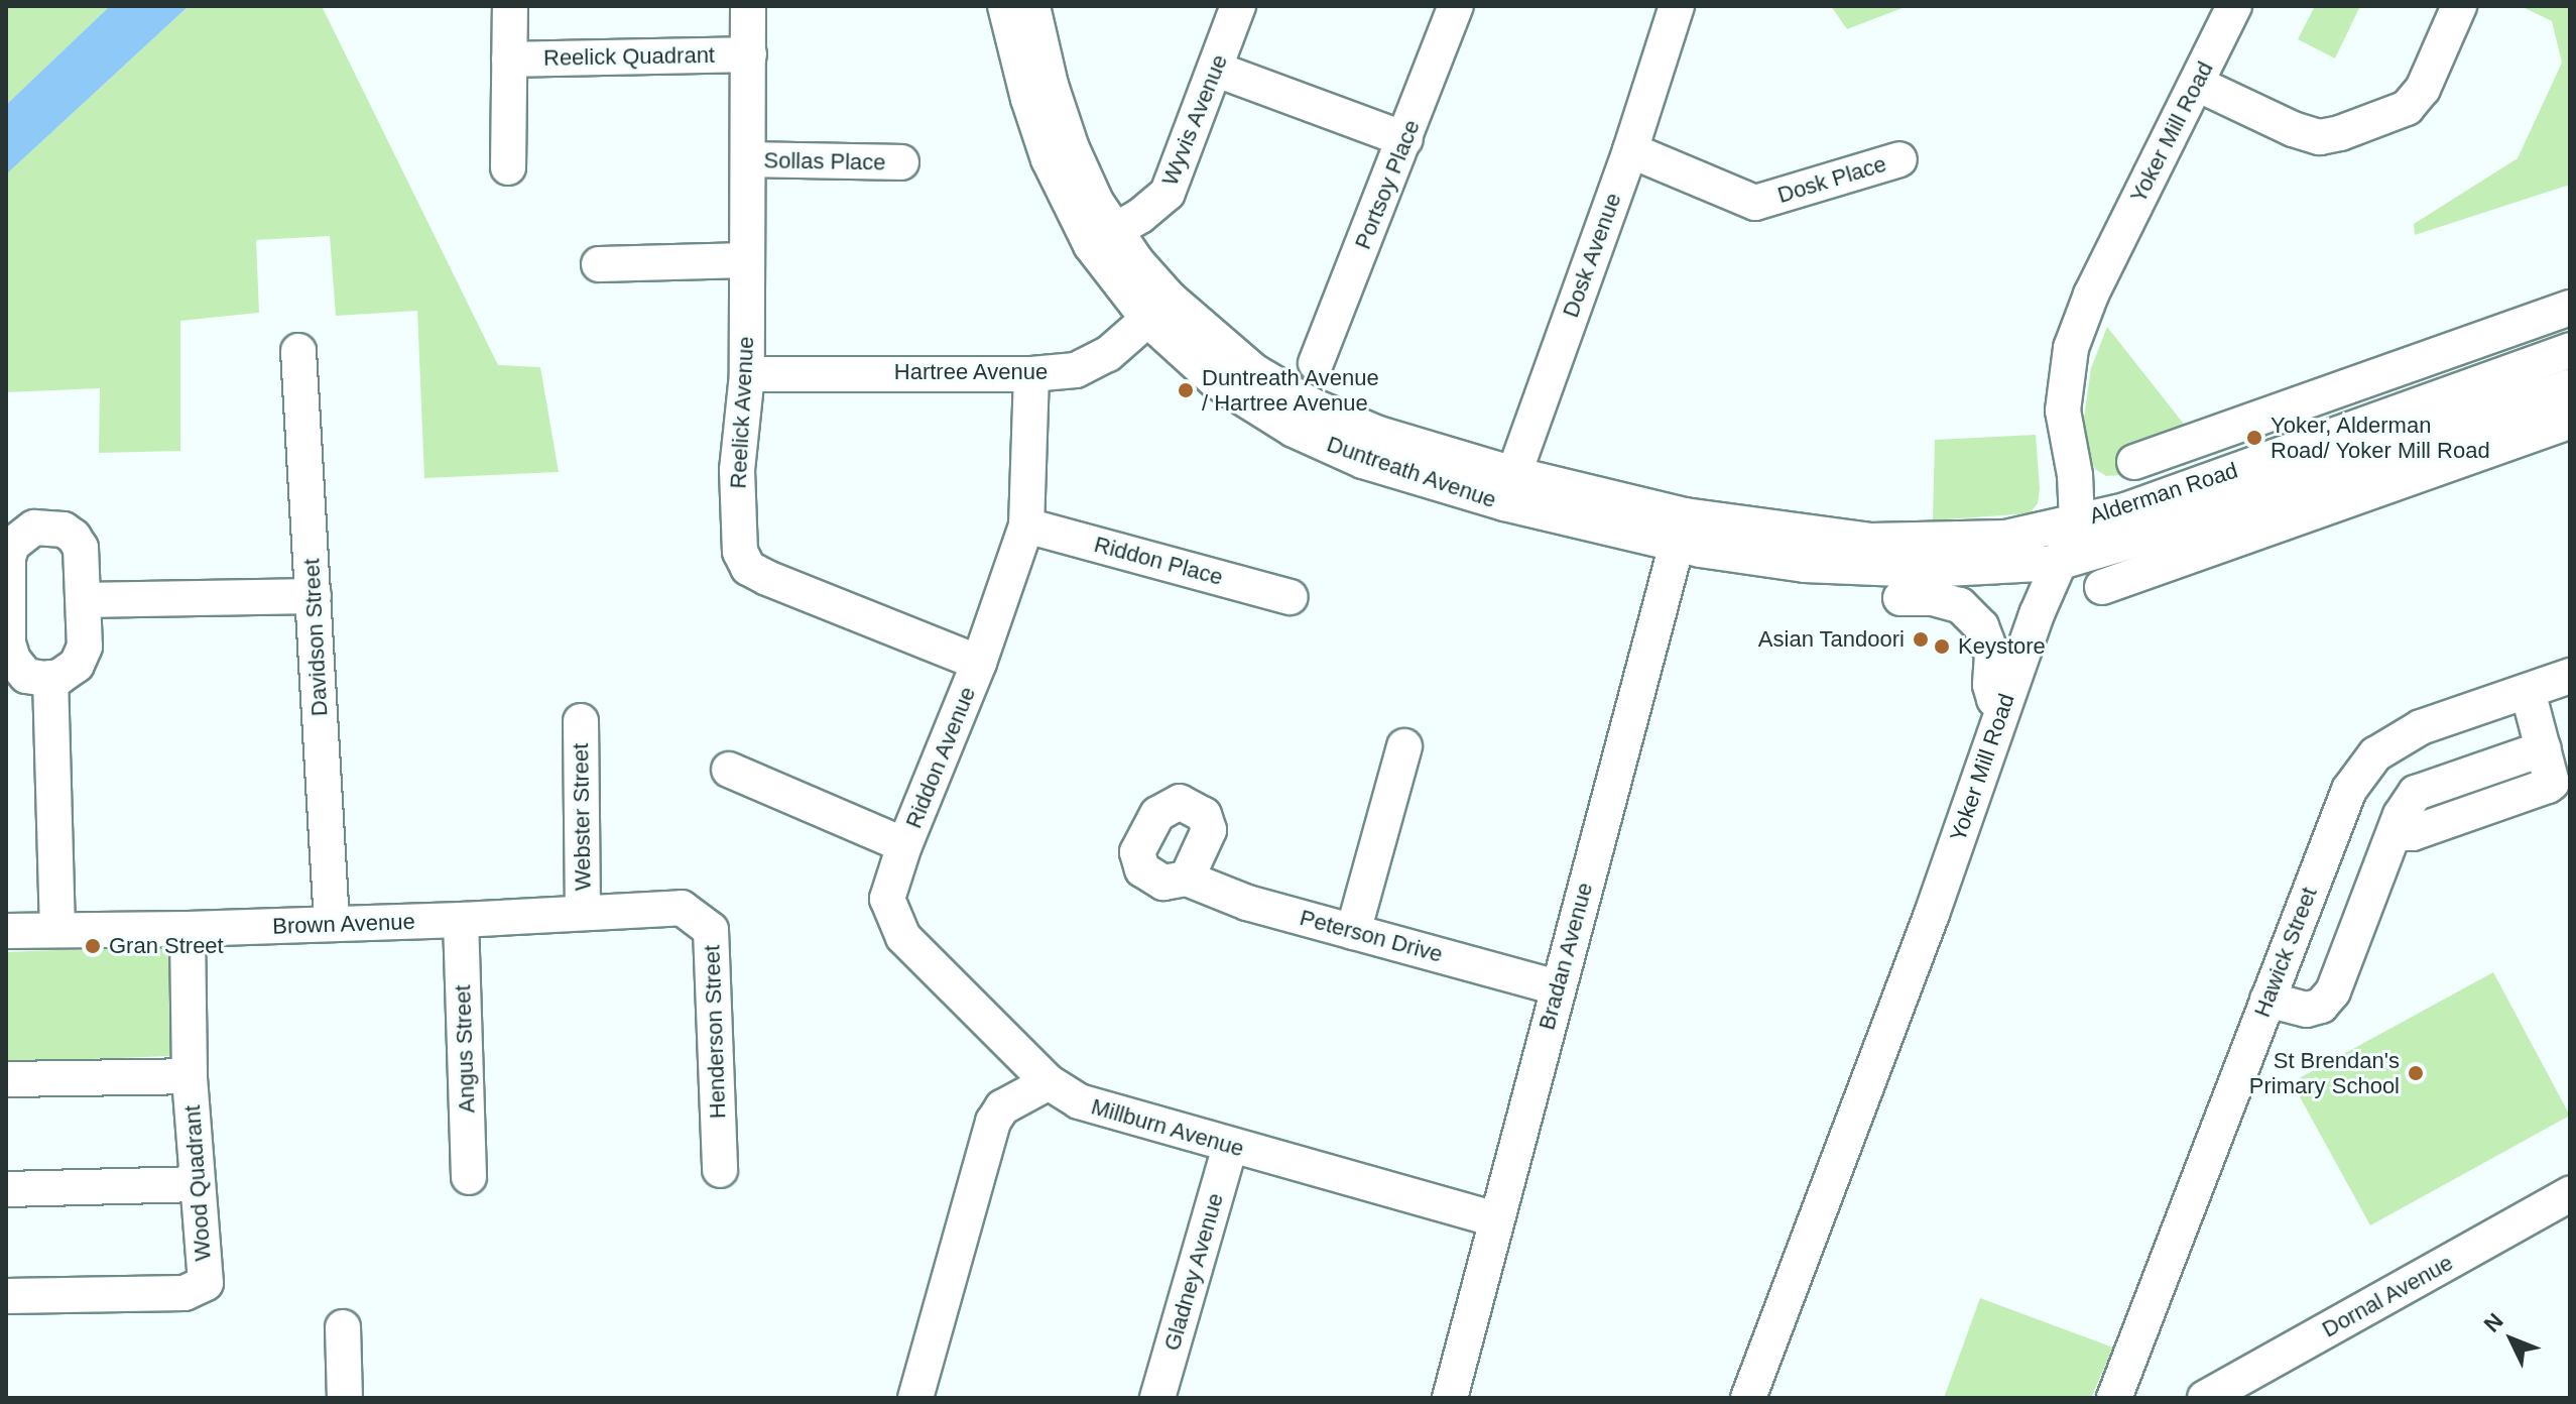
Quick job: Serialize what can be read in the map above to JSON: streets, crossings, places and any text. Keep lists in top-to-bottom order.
{
  "streets": {
    "street": [
      "Reelick Quadrant",
      "Wyvis Avenue",
      "Yoker Mill Road",
      "Sollas Place",
      "Dosk Place",
      "Portsoy Place",
      "Dosk Avenue",
      "Hartree Avenue",
      "Reelick Avenue",
      "Duntreath Avenue",
      "Alderman Road",
      "Riddon Place",
      "Davidson Street",
      "Riddon Avenue",
      "Webster Street",
      "Brown Avenue",
      "Peterson Drive",
      "Hawick Street",
      "Bradan Avenue",
      "Henderson Street",
      "Angus Street",
      "Millburn Avenue",
      "Wood Quadrant",
      "Gladney Avenue",
      "Dornal Avenue"
    ]
  },
  "crossings": [
    ["Reelick Quadrant", "Reelick Avenue"],
    ["Wyvis Avenue", "Duntreath Avenue"],
    ["Yoker Mill Road", "Duntreath Avenue"],
    ["Yoker Mill Road", "Alderman Road"],
    ["Sollas Place", "Reelick Avenue"],
    ["Dosk Place", "Dosk Avenue"],
    ["Dosk Avenue", "Duntreath Avenue"],
    ["Hartree Avenue", "Reelick Avenue"],
    ["Hartree Avenue", "Duntreath Avenue"],
    ["Hartree Avenue", "Riddon Avenue"],
    ["Reelick Avenue", "Riddon Avenue"],
    ["Duntreath Avenue", "Alderman Road"],
    ["Duntreath Avenue", "Bradan Avenue"],
    ["Riddon Place", "Riddon Avenue"],
    ["Davidson Street", "Brown Avenue"],
    ["Riddon Avenue", "Millburn Avenue"],
    ["Webster Street", "Brown Avenue"],
    ["Brown Avenue", "Henderson Street"],
    ["Brown Avenue", "Angus Street"],
    ["Brown Avenue", "Wood Quadrant"],
    ["Peterson Drive", "Bradan Avenue"],
    ["Bradan Avenue", "Millburn Avenue"],
    ["Millburn Avenue", "Gladney Avenue"]
  ],
  "places": [
    "Duntreath Avenue / Hartree Avenue",
    "Yoker, Alderman Road/ Yoker Mill Road",
    "Asian Tandoori",
    "Keystore",
    "Gran Street",
    "St Brendan's Primary School"
  ],
  "north": "top left"
}
